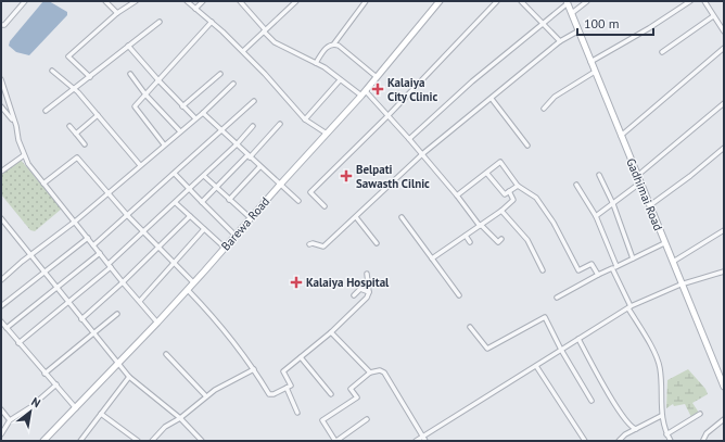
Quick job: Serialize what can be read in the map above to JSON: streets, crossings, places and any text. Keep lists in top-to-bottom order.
{
  "streets": {
    "main road": ["Gadhimai Road", "Barewa Road"]
  },
  "places": {
    "health": ["Kalaiya City Clinic", "Belpati Sawasth Cilnic", "Kalaiya Hospital"]
  },
  "scale_bar": "100 m",
  "north": "top right"
}
